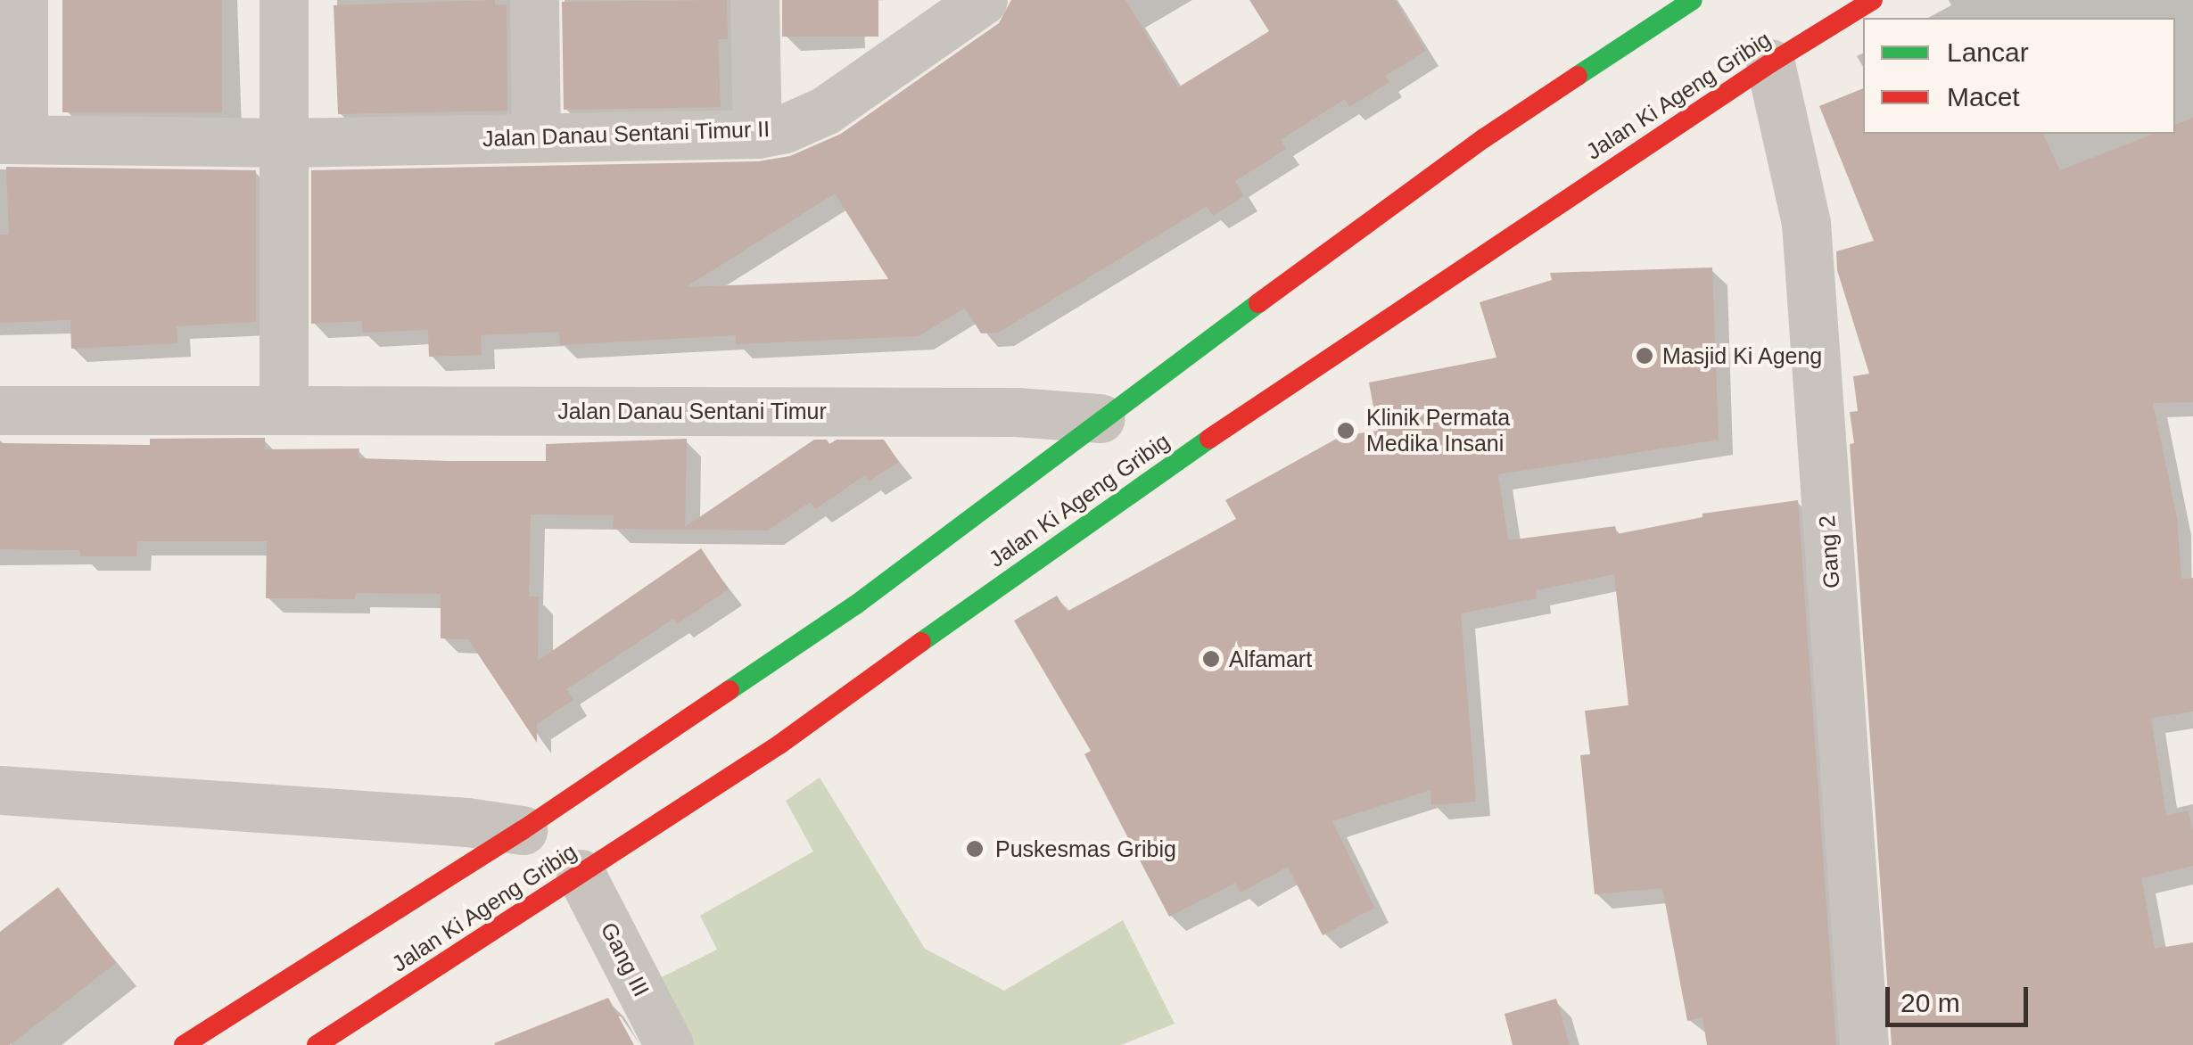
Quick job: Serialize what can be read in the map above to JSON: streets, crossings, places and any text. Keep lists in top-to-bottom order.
{
  "streets": {
    "main road": ["Jalan Ki Ageng Gribig"],
    "street": [
      "Jalan Danau Sentani Timur II",
      "Jalan Danau Sentani Timur",
      "Gang 2",
      "Gang III"
    ]
  },
  "crossings": [
    ["Jalan Ki Ageng Gribig", "Jalan Danau Sentani Timur"],
    ["Jalan Ki Ageng Gribig", "Gang 2"],
    ["Jalan Ki Ageng Gribig", "Gang III"]
  ],
  "places": [
    "Masjid Ki Ageng",
    "Klinik Permata Medika Insani",
    "Alfamart",
    "Puskesmas Gribig"
  ],
  "legend": ["Lancar", "Macet"],
  "scale_bar": "20 m"
}
